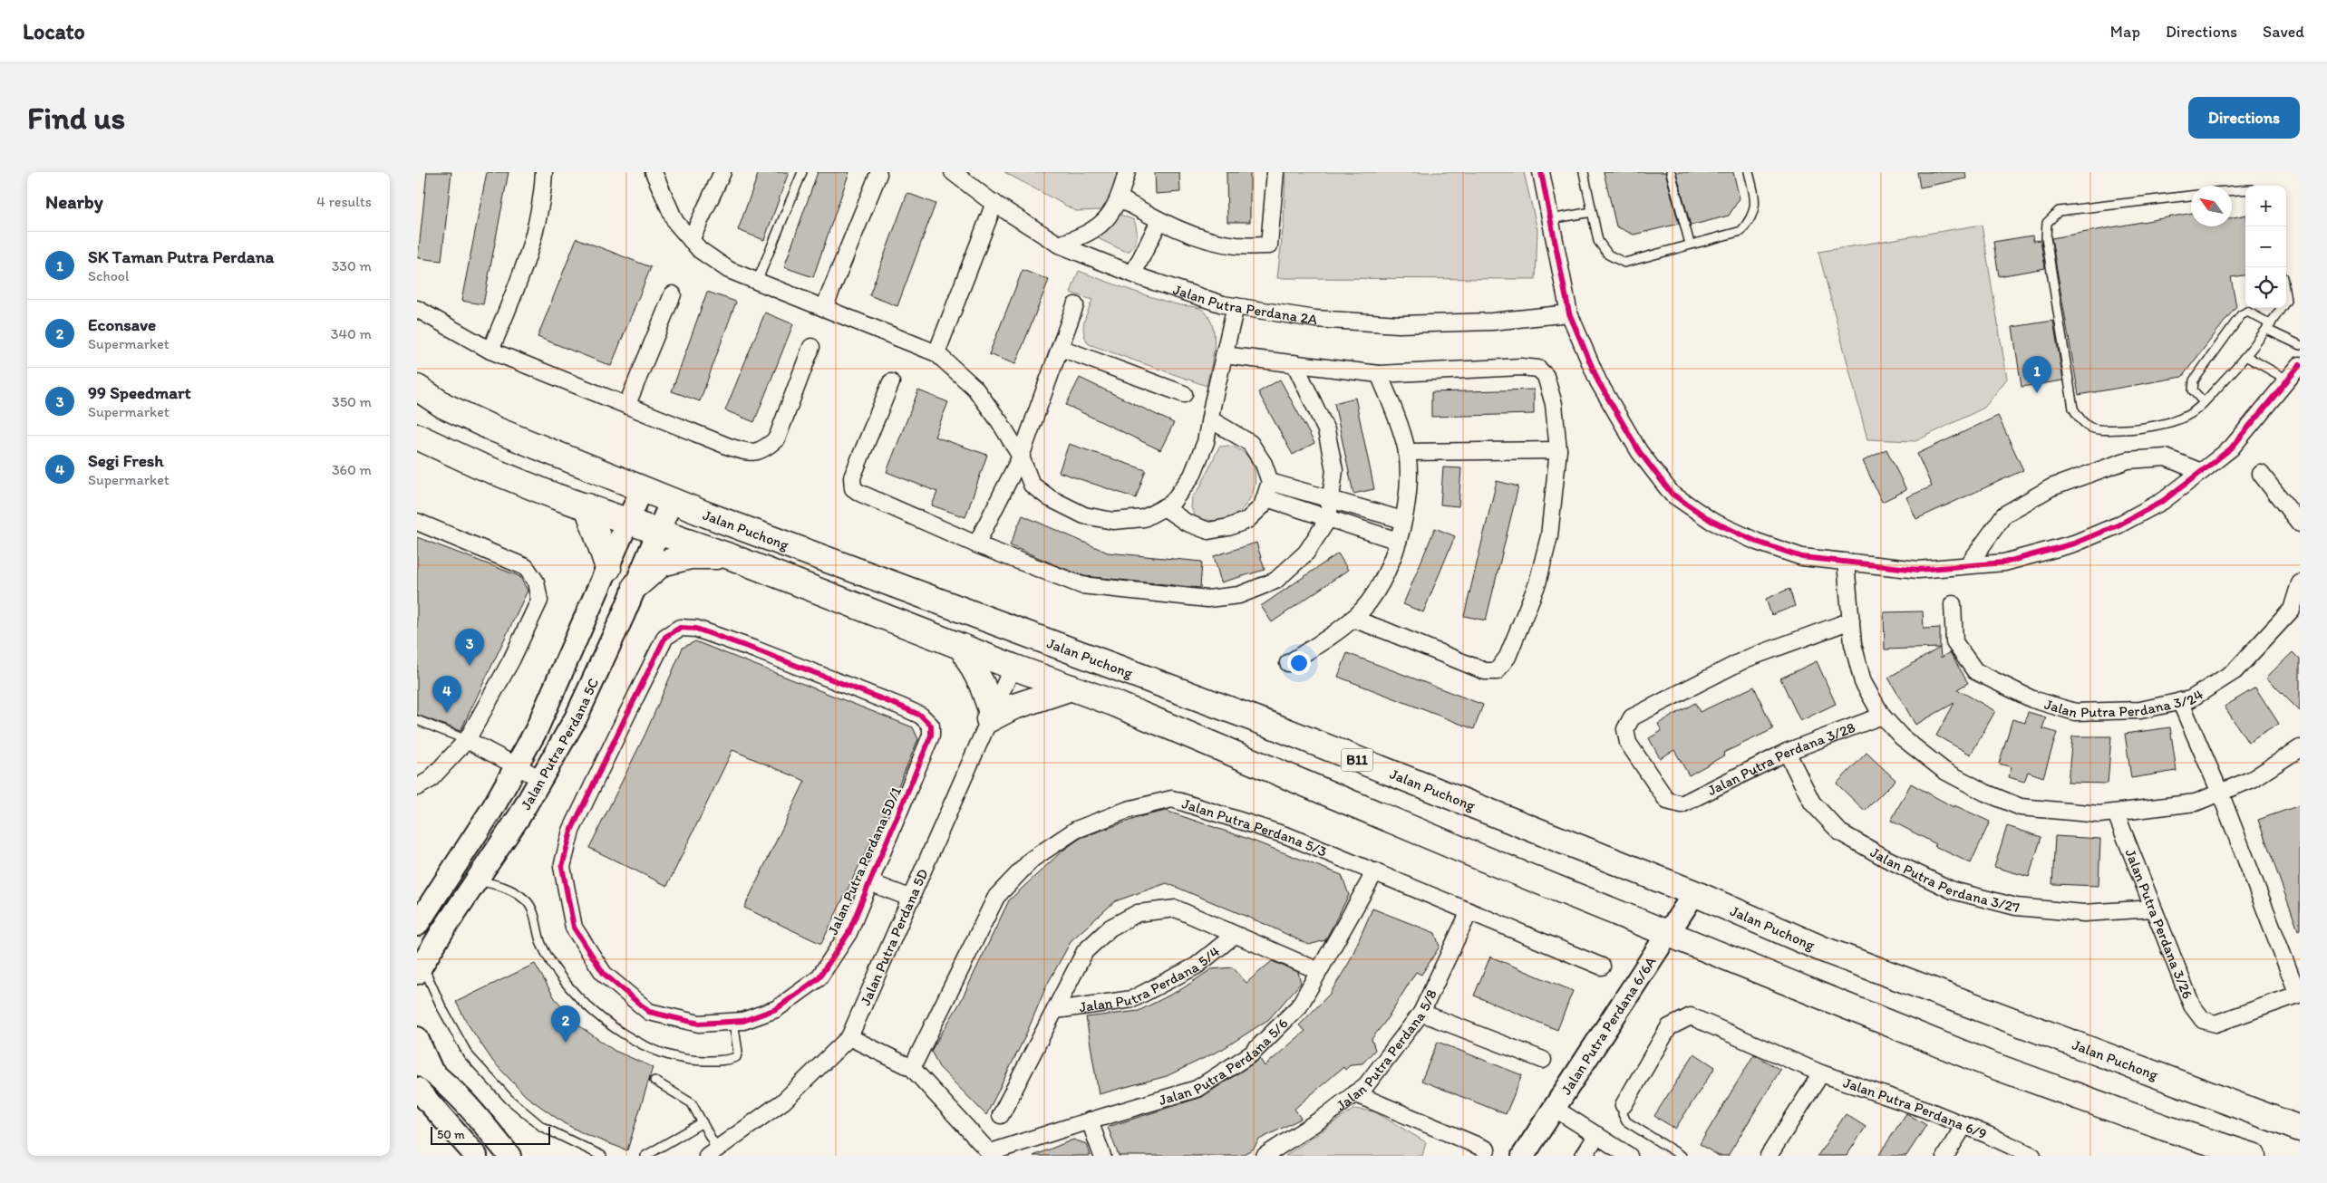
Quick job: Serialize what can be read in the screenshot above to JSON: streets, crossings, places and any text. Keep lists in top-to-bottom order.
{
  "streets": {
    "main road": ["Jalan Puchong", "B11"],
    "street": [
      "Jalan Putra Perdana 2A",
      "Jalan Putra Perdana 3/24",
      "Jalan Putra Perdana 5C",
      "Jalan Putra Perdana 3/28",
      "Jalan Putra Perdana 5/3",
      "Jalan Putra Perdana 5D/1",
      "Jalan Putra Perdana 3/27",
      "Jalan Putra Perdana 3/26",
      "Jalan Putra Perdana 5D",
      "Jalan Putra Perdana 5/4",
      "Jalan Putra Perdana 6/6A",
      "Jalan Putra Perdana 5/8",
      "Jalan Putra Perdana 5/6",
      "Jalan Putra Perdana 6/9"
    ]
  },
  "crossings": [
    ["Jalan Puchong", "Jalan Putra Perdana 5C"],
    ["Jalan Puchong", "Jalan Putra Perdana 6/6A"],
    ["Jalan Putra Perdana 3/28", "Jalan Putra Perdana 3/27"],
    ["Jalan Putra Perdana 5/3", "Jalan Putra Perdana 5/8"],
    ["Jalan Putra Perdana 5/3", "Jalan Putra Perdana 5/6"],
    ["Jalan Putra Perdana 3/27", "Jalan Putra Perdana 3/26"]
  ],
  "scale_bar": "50 m",
  "north": "top left",
  "page": {
    "header": "Locato",
    "nav": ["Map", "Directions", "Saved"],
    "buttons": "Directions",
    "title": "Find us",
    "heading": ["Nearby", "4 results"],
    "map_buttons": ["+", "−"],
    "list": [
      {
        "mark": "1",
        "name": "SK Taman Putra Perdana",
        "note": "School",
        "value": "330 m"
      },
      {
        "mark": "2",
        "name": "Econsave",
        "note": "Supermarket",
        "value": "340 m"
      },
      {
        "mark": "3",
        "name": "99 Speedmart",
        "note": "Supermarket",
        "value": "350 m"
      },
      {
        "mark": "4",
        "name": "Segi Fresh",
        "note": "Supermarket",
        "value": "360 m"
      }
    ],
    "pins": [
      "1",
      "3",
      "4",
      "2"
    ],
    "scale": "50 m"
  }
}
